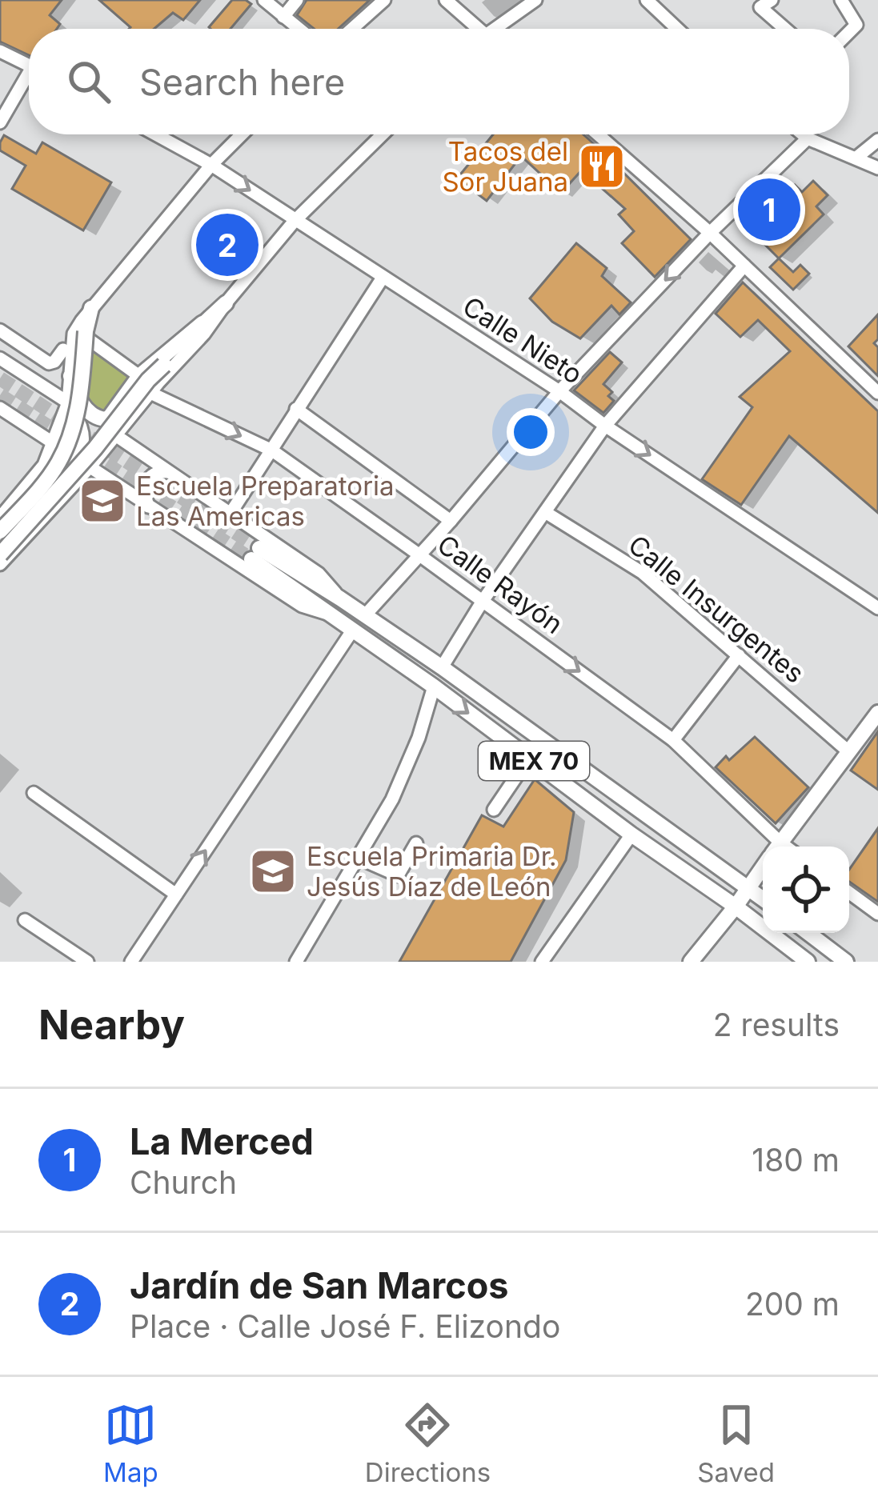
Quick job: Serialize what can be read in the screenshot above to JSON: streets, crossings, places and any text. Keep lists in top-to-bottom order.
{
  "streets": {
    "main road": ["MEX 70"],
    "street": ["Calle Nieto", "Calle Rayón", "Calle Insurgentes"]
  },
  "one_way": ["Calle Nieto"],
  "places": {
    "restaurant": ["Tacos del Sor Juana"],
    "school or university": ["Escuela Preparatoria Las Americas", "Escuela Primaria Dr. Jesús Díaz de León"]
  },
  "page": {
    "search": "Search here",
    "pins": ["1", "2"],
    "heading": ["Nearby", "2 results"],
    "list": [
      {
        "mark": "1",
        "name": "La Merced",
        "note": "Church",
        "value": "180 m"
      },
      {
        "mark": "2",
        "name": "Jardín de San Marcos",
        "note": "Place · Calle José F. Elizondo",
        "value": "200 m"
      }
    ],
    "nav": ["Map", "Directions", "Saved"]
  }
}
